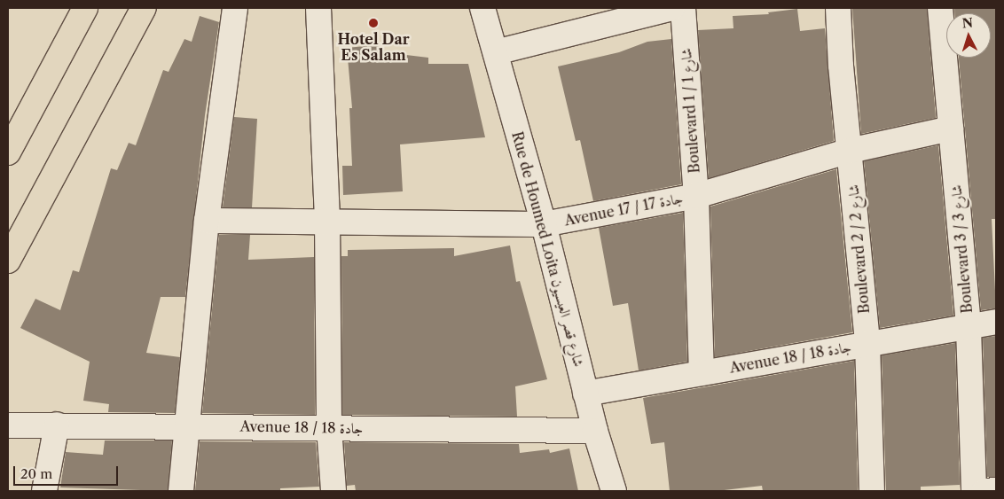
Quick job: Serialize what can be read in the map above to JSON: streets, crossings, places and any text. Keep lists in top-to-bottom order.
{
  "streets": {
    "street": [
      "Boulevard 1 / شارع 1",
      "Avenue 17 / جادة 17",
      "Rue de Houmed Loita شارع قصر العيسيون",
      "Boulevard 2 / شارع 2",
      "Boulevard 3 / شارع 3",
      "Avenue 18 / جادة 18"
    ]
  },
  "crossings": [
    ["Boulevard 1 / شارع 1", "Avenue 17 / جادة 17"],
    ["Boulevard 1 / شارع 1", "Avenue 18 / جادة 18"],
    ["Avenue 17 / جادة 17", "Rue de Houmed Loita شارع قصر العيسيون"],
    ["Avenue 17 / جادة 17", "Boulevard 2 / شارع 2"],
    ["Avenue 17 / جادة 17", "Boulevard 3 / شارع 3"],
    ["Rue de Houmed Loita شارع قصر العيسيون", "Avenue 18 / جادة 18"],
    ["Boulevard 2 / شارع 2", "Avenue 18 / جادة 18"],
    ["Boulevard 3 / شارع 3", "Avenue 18 / جادة 18"]
  ],
  "places": ["Hotel Dar Es Salam"],
  "scale_bar": "20 m",
  "north": "top"
}
